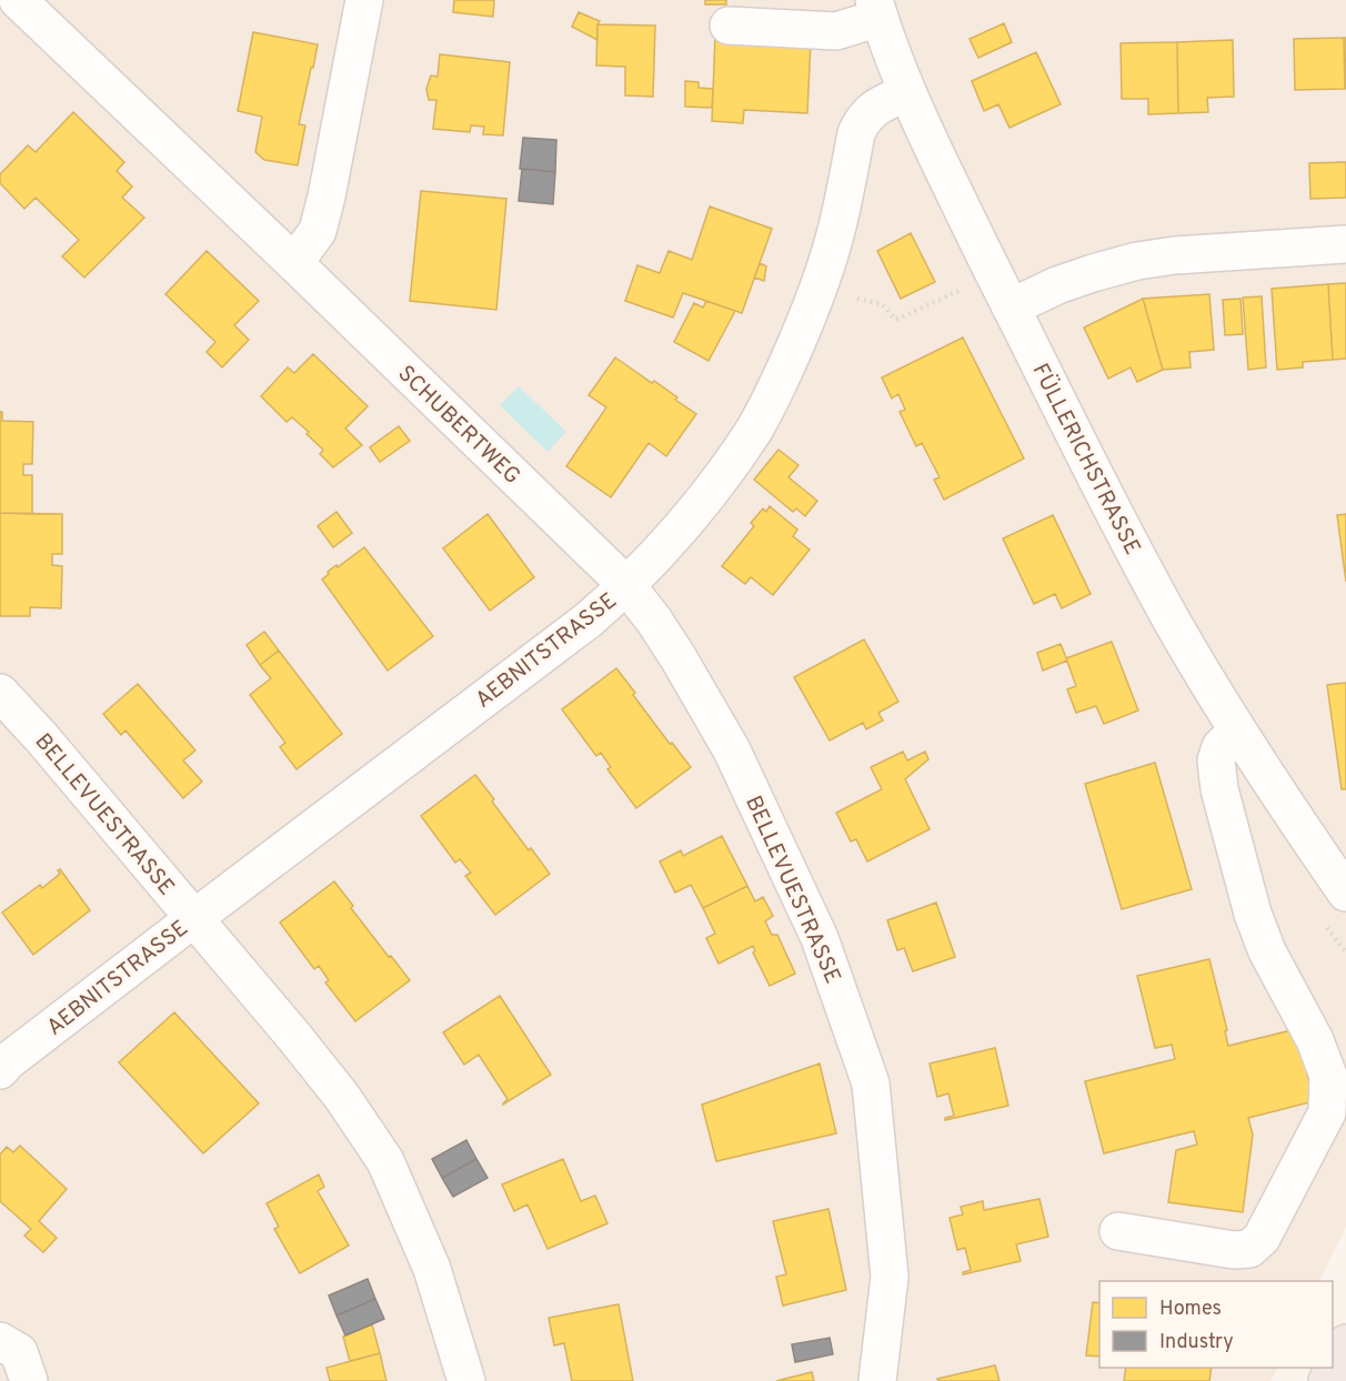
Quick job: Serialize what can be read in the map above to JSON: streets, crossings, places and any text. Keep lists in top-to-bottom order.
{
  "streets": {
    "street": [
      "SCHUBERTWEG",
      "FÜLLERICHSTRASSE",
      "AEBNITSTRASSE",
      "BELLEVUESTRASSE"
    ]
  },
  "crossings": [
    ["SCHUBERTWEG", "AEBNITSTRASSE"],
    ["SCHUBERTWEG", "BELLEVUESTRASSE"],
    ["FÜLLERICHSTRASSE", "AEBNITSTRASSE"],
    ["AEBNITSTRASSE", "BELLEVUESTRASSE"]
  ],
  "legend": ["Homes", "Industry"]
}
